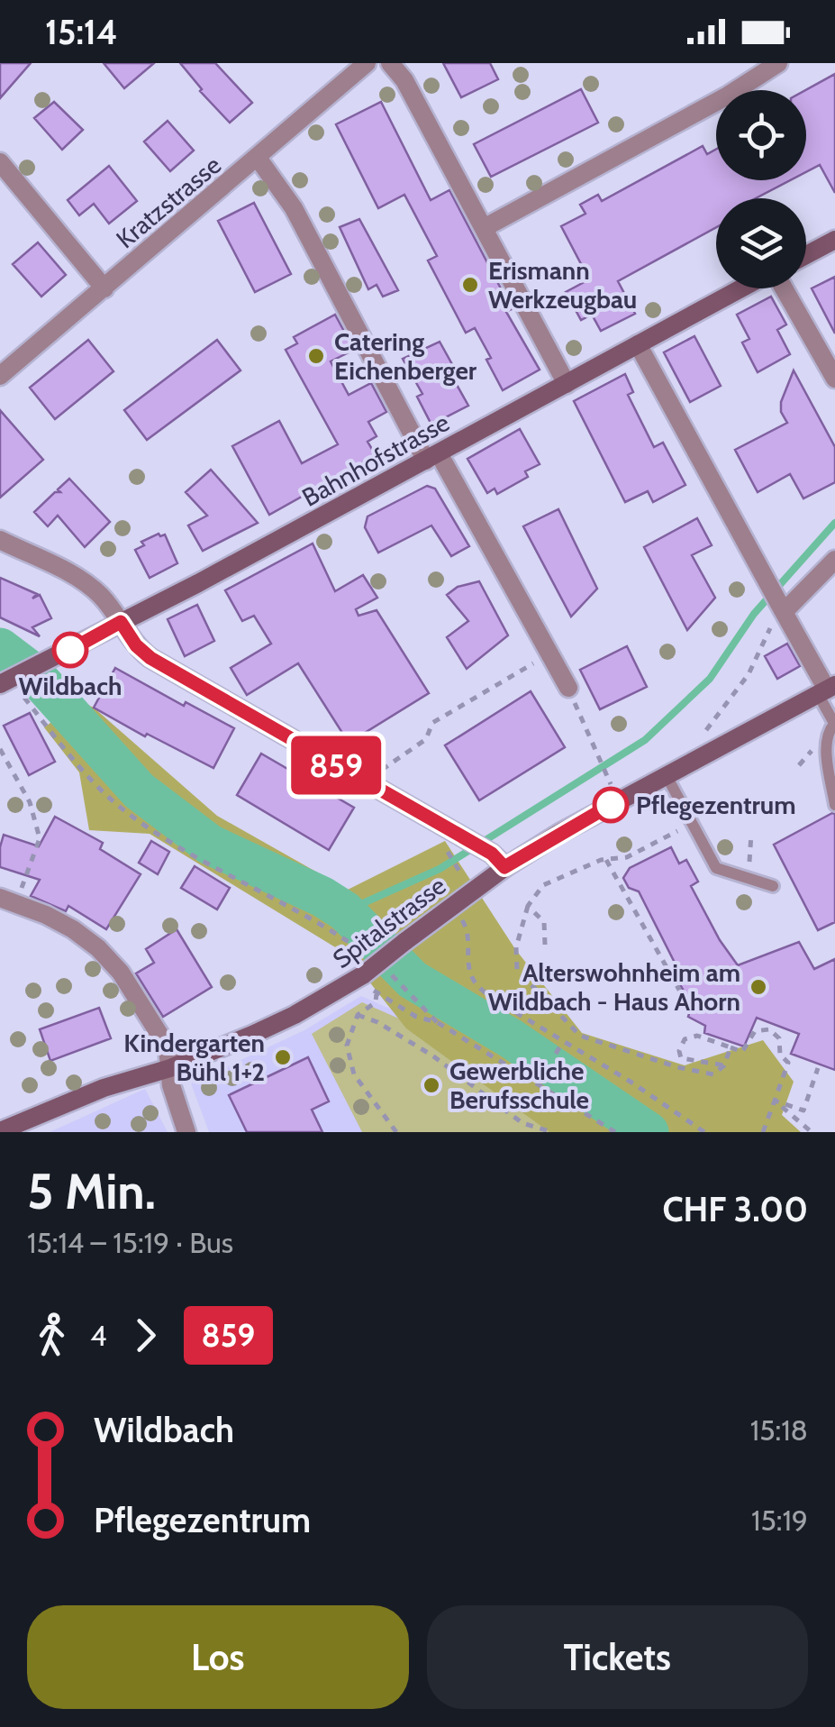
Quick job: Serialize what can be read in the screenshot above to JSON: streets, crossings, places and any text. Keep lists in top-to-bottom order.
{
  "streets": {
    "street": ["Kratzstrasse", "Bahnhofstrasse", "Spitalstrasse"]
  },
  "places": [
    "Erismann Werkzeugbau",
    "Catering Eichenberger",
    "Wildbach",
    "Pflegezentrum",
    "Alterswohnheim am Wildbach - Haus Ahorn",
    "Kindergarten Bühl 1+2",
    "Gewerbliche Berufsschule"
  ],
  "lines": ["bus line 859"],
  "page": {
    "status": "15:14",
    "on_map": "859",
    "heading": ["5 Min.", "15:14 – 15:19 · Bus", "CHF 3.00"],
    "legs": ["4", "859"],
    "list": [
      {
        "name": "Wildbach",
        "value": "15:18"
      },
      {
        "name": "Pflegezentrum",
        "value": "15:19"
      }
    ],
    "buttons": ["Los", "Tickets"]
  }
}
